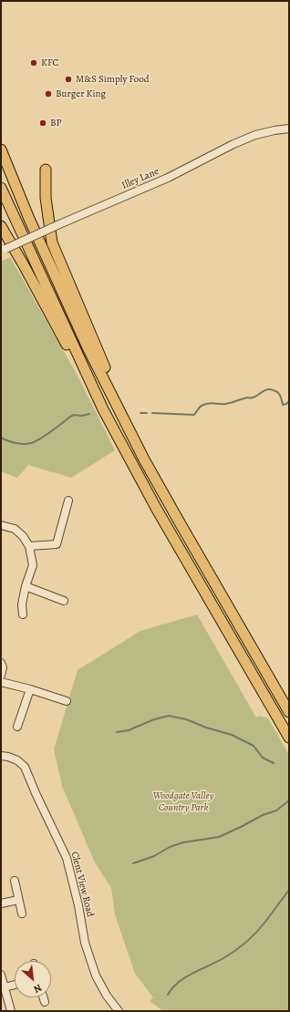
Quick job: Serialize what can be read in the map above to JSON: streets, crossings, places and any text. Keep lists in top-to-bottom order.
{
  "streets": {
    "street": ["Illey Lane", "Clent View Road"]
  },
  "parks": ["Woodgate Valley Country Park"],
  "places": [
    "KFC",
    "M&S Simply Food",
    "Burger King",
    "BP"
  ],
  "north": "bottom right"
}
